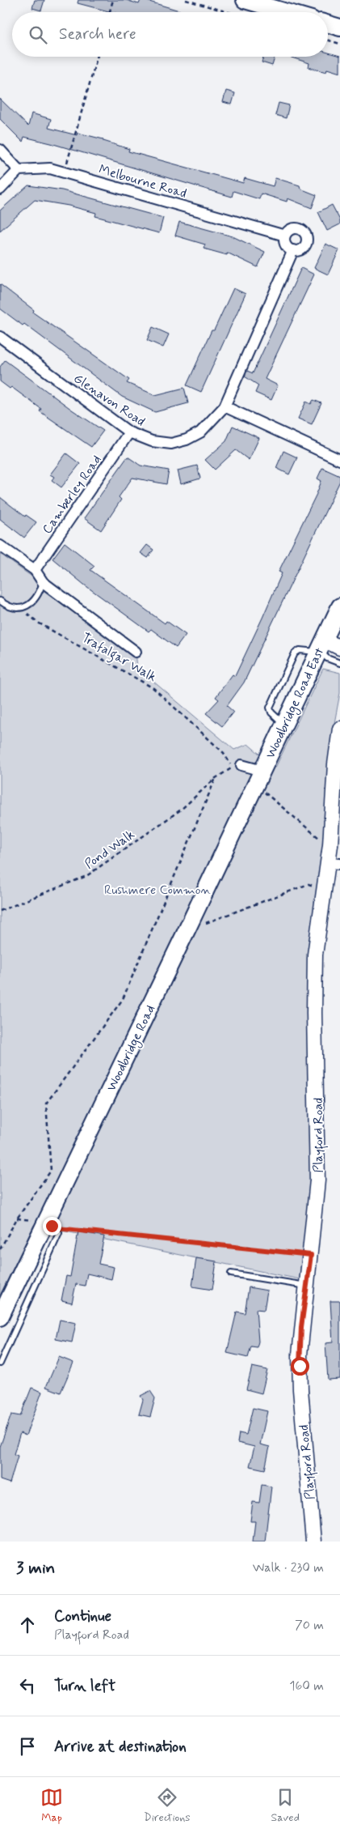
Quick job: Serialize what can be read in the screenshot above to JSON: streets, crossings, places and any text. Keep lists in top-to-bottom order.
{
  "streets": {
    "main road": ["Woodbridge Road East", "Woodbridge Road"],
    "street": [
      "Melbourne Road",
      "Glenavon Road",
      "Camberley Road",
      "Playford Road"
    ],
    "path": ["Trafalgar Walk", "Pond Walk"]
  },
  "crossings": [
    ["Glenavon Road", "Camberley Road"],
    ["Woodbridge Road East", "Woodbridge Road"]
  ],
  "parks": ["Rushmere Common"],
  "page": {
    "search": "Search here",
    "heading": ["3 min", "Walk · 230 m"],
    "list": [
      ["Continue", "Playford Road", "70 m"],
      ["Turn left", "160 m"],
      "Arrive at destination"
    ],
    "nav": ["Map", "Directions", "Saved"]
  }
}
